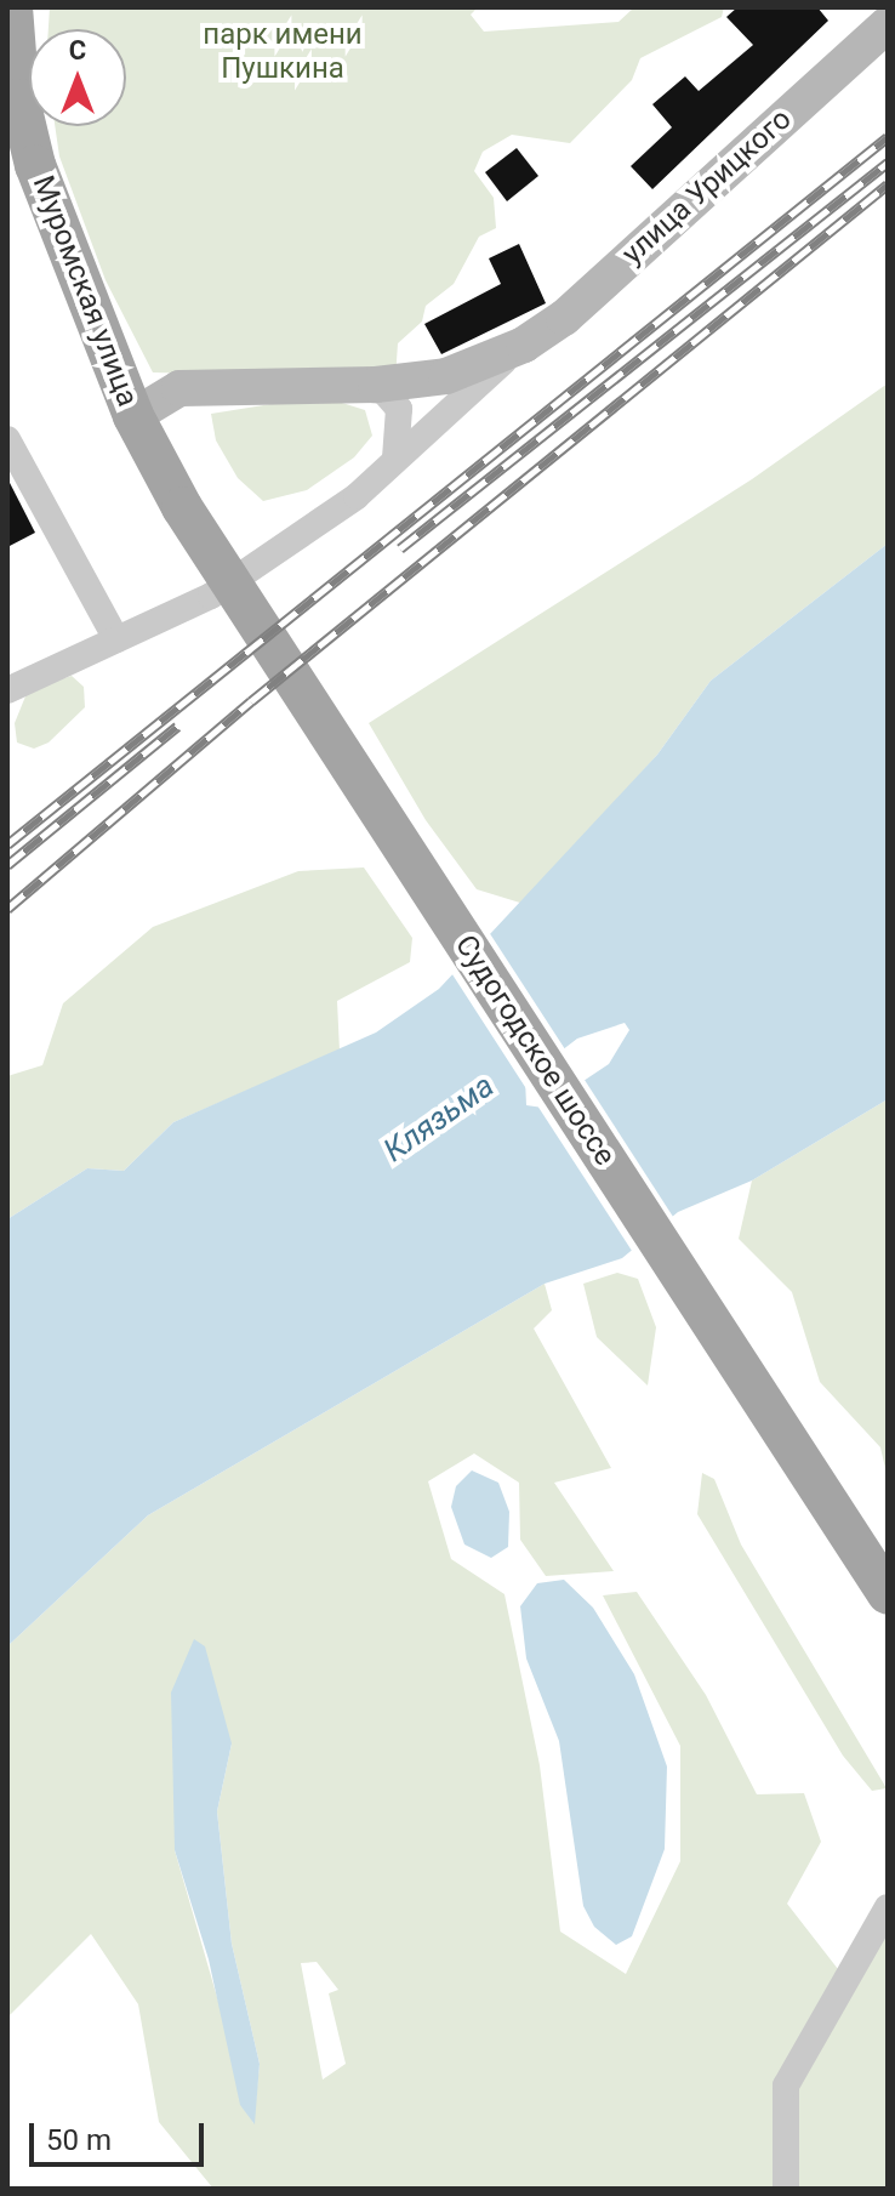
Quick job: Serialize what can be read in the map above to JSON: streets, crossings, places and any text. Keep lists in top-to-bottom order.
{
  "streets": {
    "main road": ["Муромская улица", "Судогодское шоссе"],
    "street": ["улица Урицкого"]
  },
  "crossings": [
    ["улица Урицкого", "Муромская улица"],
    ["Муромская улица", "Судогодское шоссе"]
  ],
  "water": ["Клязьма"],
  "parks": ["парк имени Пушкина"],
  "scale_bar": "50 m",
  "north": "top"
}
